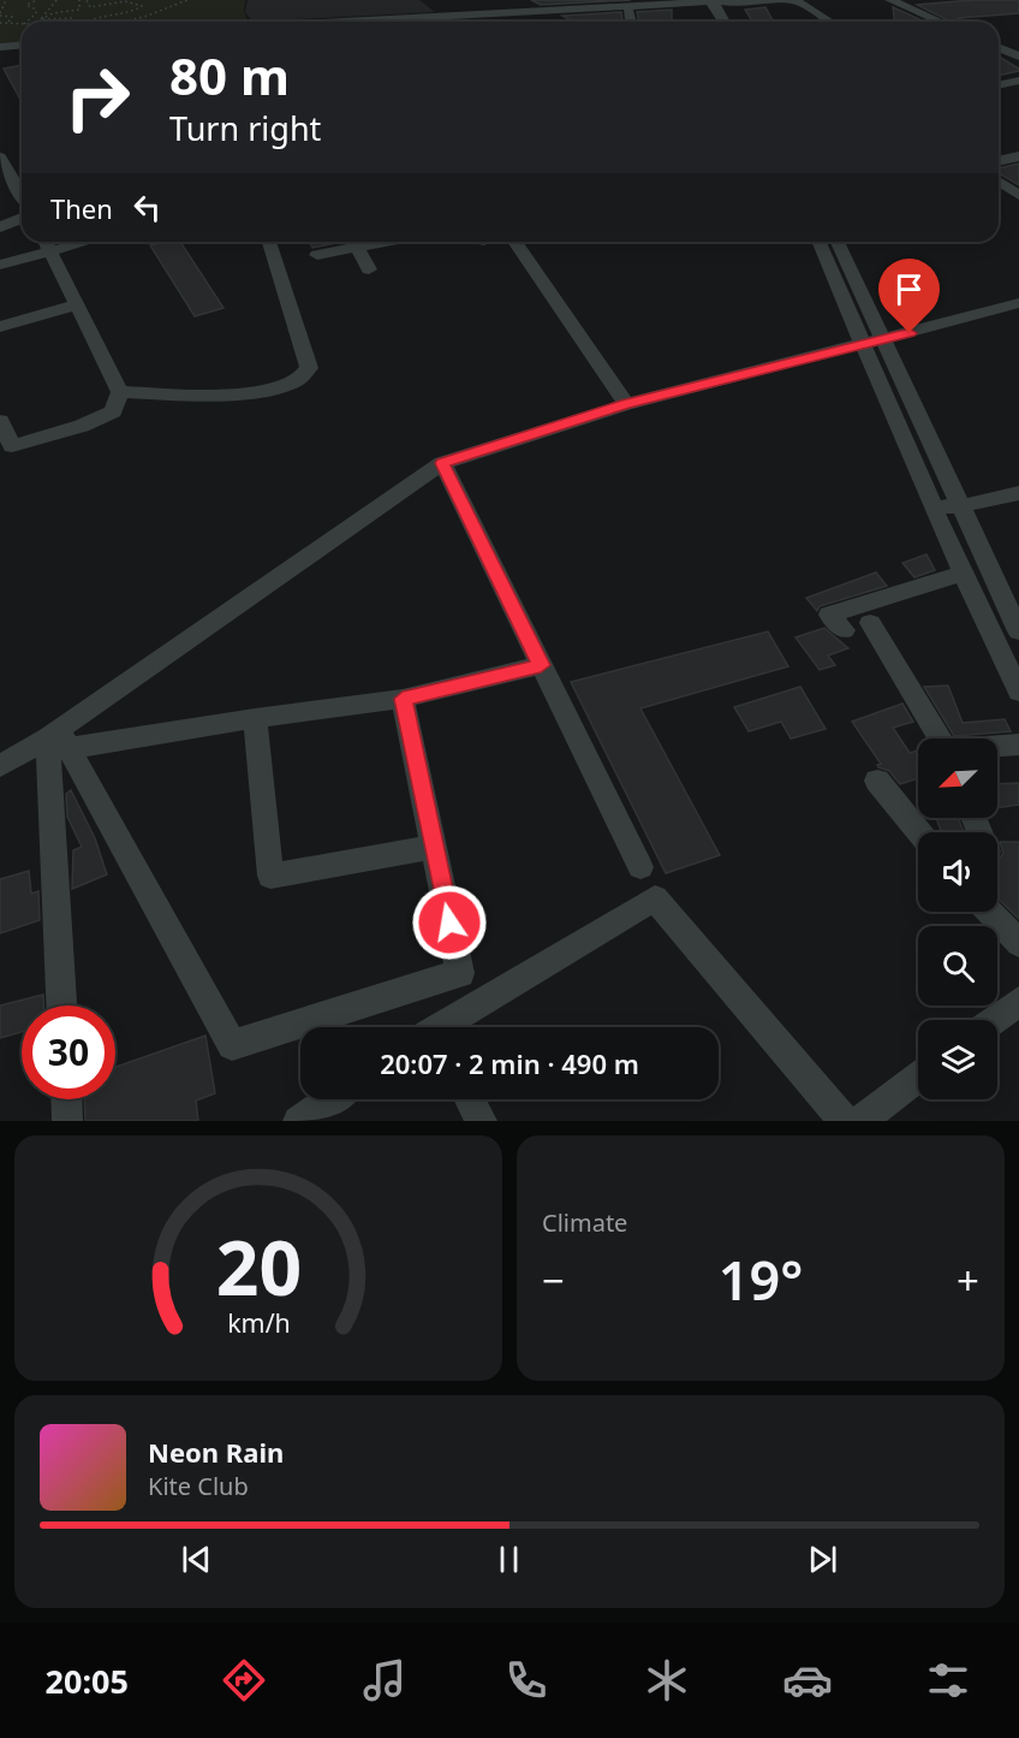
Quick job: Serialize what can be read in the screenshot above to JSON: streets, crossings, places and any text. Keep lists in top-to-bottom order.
{
  "north": "bottom left",
  "page": {
    "turn": ["80 m", "Turn right"],
    "then": "Then",
    "limit": "30",
    "trip": "20:07 · 2 min · 490 m",
    "tile": "Climate",
    "heat": ["−", "19°", "+"],
    "song": ["Neon Rain", "Kite Club"],
    "tabs": "20:05",
    "gauge": ["20", "km/h"]
  }
}
